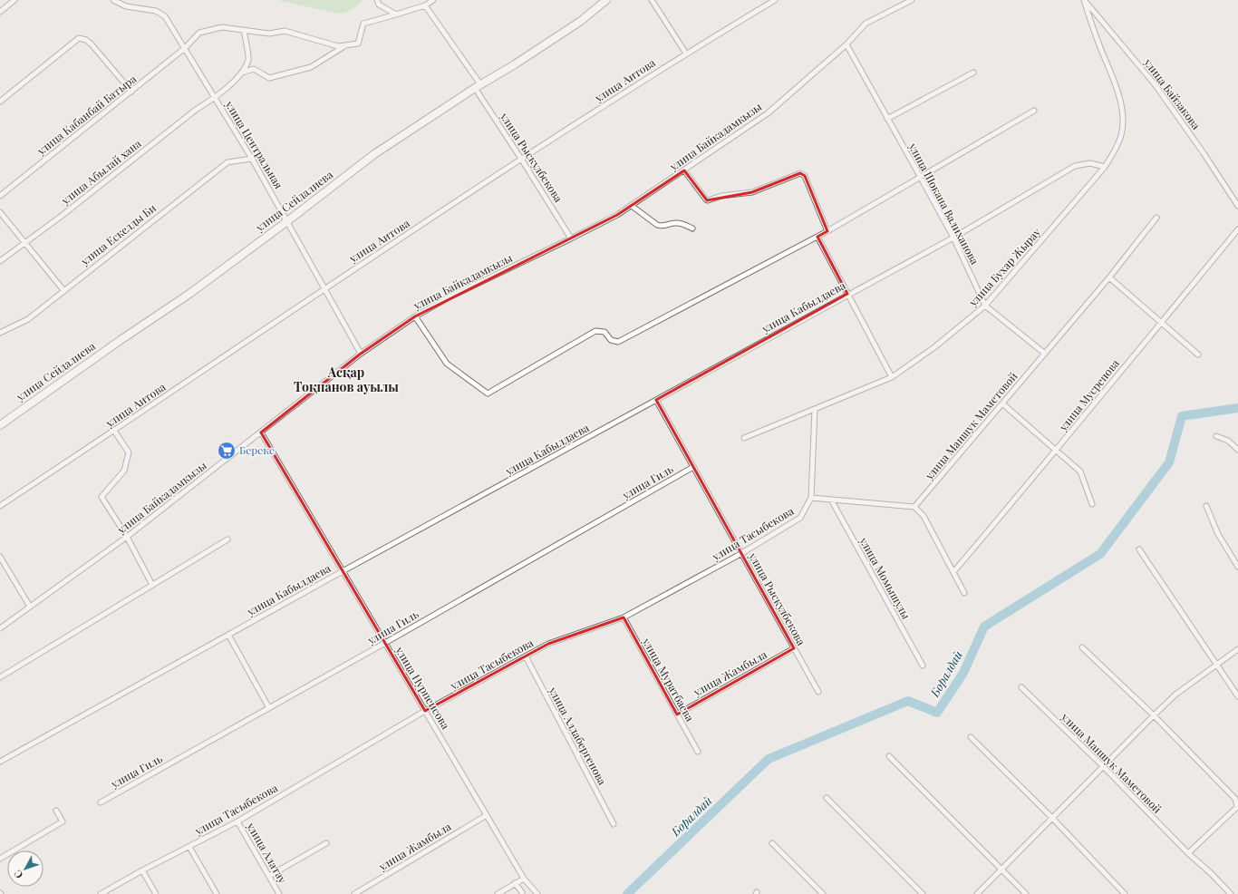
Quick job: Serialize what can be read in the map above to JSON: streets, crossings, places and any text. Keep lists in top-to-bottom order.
{
  "streets": {
    "main road": ["улица Сейдалиева"],
    "street": [
      "улица Аитова",
      "улица Байзакова",
      "улица Кабанбай Батыра",
      "улица Байкадамкызы",
      "улица Центральная",
      "улица Рыскулбекова",
      "улица Абылай хана",
      "улица Шокана Валиханова",
      "улица Ескелды Би",
      "улица Бухар Жырау",
      "улица Кабылдаева",
      "улица Мусрепова",
      "улица Маншук Маметовой",
      "улица Гиль",
      "улица Тасыбекова",
      "улица Момышулы",
      "улица Жамбыла",
      "улица Муратбаева",
      "улица Нурпеисова",
      "улица Алдабергенова",
      "улица Алатау"
    ]
  },
  "crossings": [
    ["улица Аитова", "улица Центральная"],
    ["улица Аитова", "улица Рыскулбекова"],
    ["улица Байзакова", "улица Бухар Жырау"],
    ["улица Кабанбай Батыра", "улица Центральная"],
    ["улица Байкадамкызы", "улица Центральная"],
    ["улица Байкадамкызы", "улица Рыскулбекова"],
    ["улица Байкадамкызы", "улица Шокана Валиханова"],
    ["улица Байкадамкызы", "улица Нурпеисова"],
    ["улица Центральная", "улица Абылай хана"],
    ["улица Центральная", "улица Сейдалиева"],
    ["улица Центральная", "улица Ескелды Би"],
    ["улица Рыскулбекова", "улица Сейдалиева"],
    ["улица Рыскулбекова", "улица Кабылдаева"],
    ["улица Рыскулбекова", "улица Гиль"],
    ["улица Рыскулбекова", "улица Тасыбекова"],
    ["улица Рыскулбекова", "улица Жамбыла"],
    ["улица Шокана Валиханова", "улица Бухар Жырау"],
    ["улица Шокана Валиханова", "улица Кабылдаева"],
    ["улица Шокана Валиханова", "улица Маншук Маметовой"],
    ["улица Бухар Жырау", "улица Кабылдаева"],
    ["улица Бухар Жырау", "улица Тасыбекова"],
    ["улица Кабылдаева", "улица Нурпеисова"],
    ["улица Гиль", "улица Нурпеисова"],
    ["улица Тасыбекова", "улица Муратбаева"],
    ["улица Тасыбекова", "улица Нурпеисова"],
    ["улица Тасыбекова", "улица Алдабергенова"],
    ["улица Тасыбекова", "улица Алатау"],
    ["улица Жамбыла", "улица Муратбаева"],
    ["улица Жамбыла", "улица Нурпеисова"]
  ],
  "districts": ["Асқар Тоқпанов ауылы"],
  "water": ["Боралдай"],
  "places": {
    "supermarket": ["Береке"]
  },
  "north": "bottom left"
}
